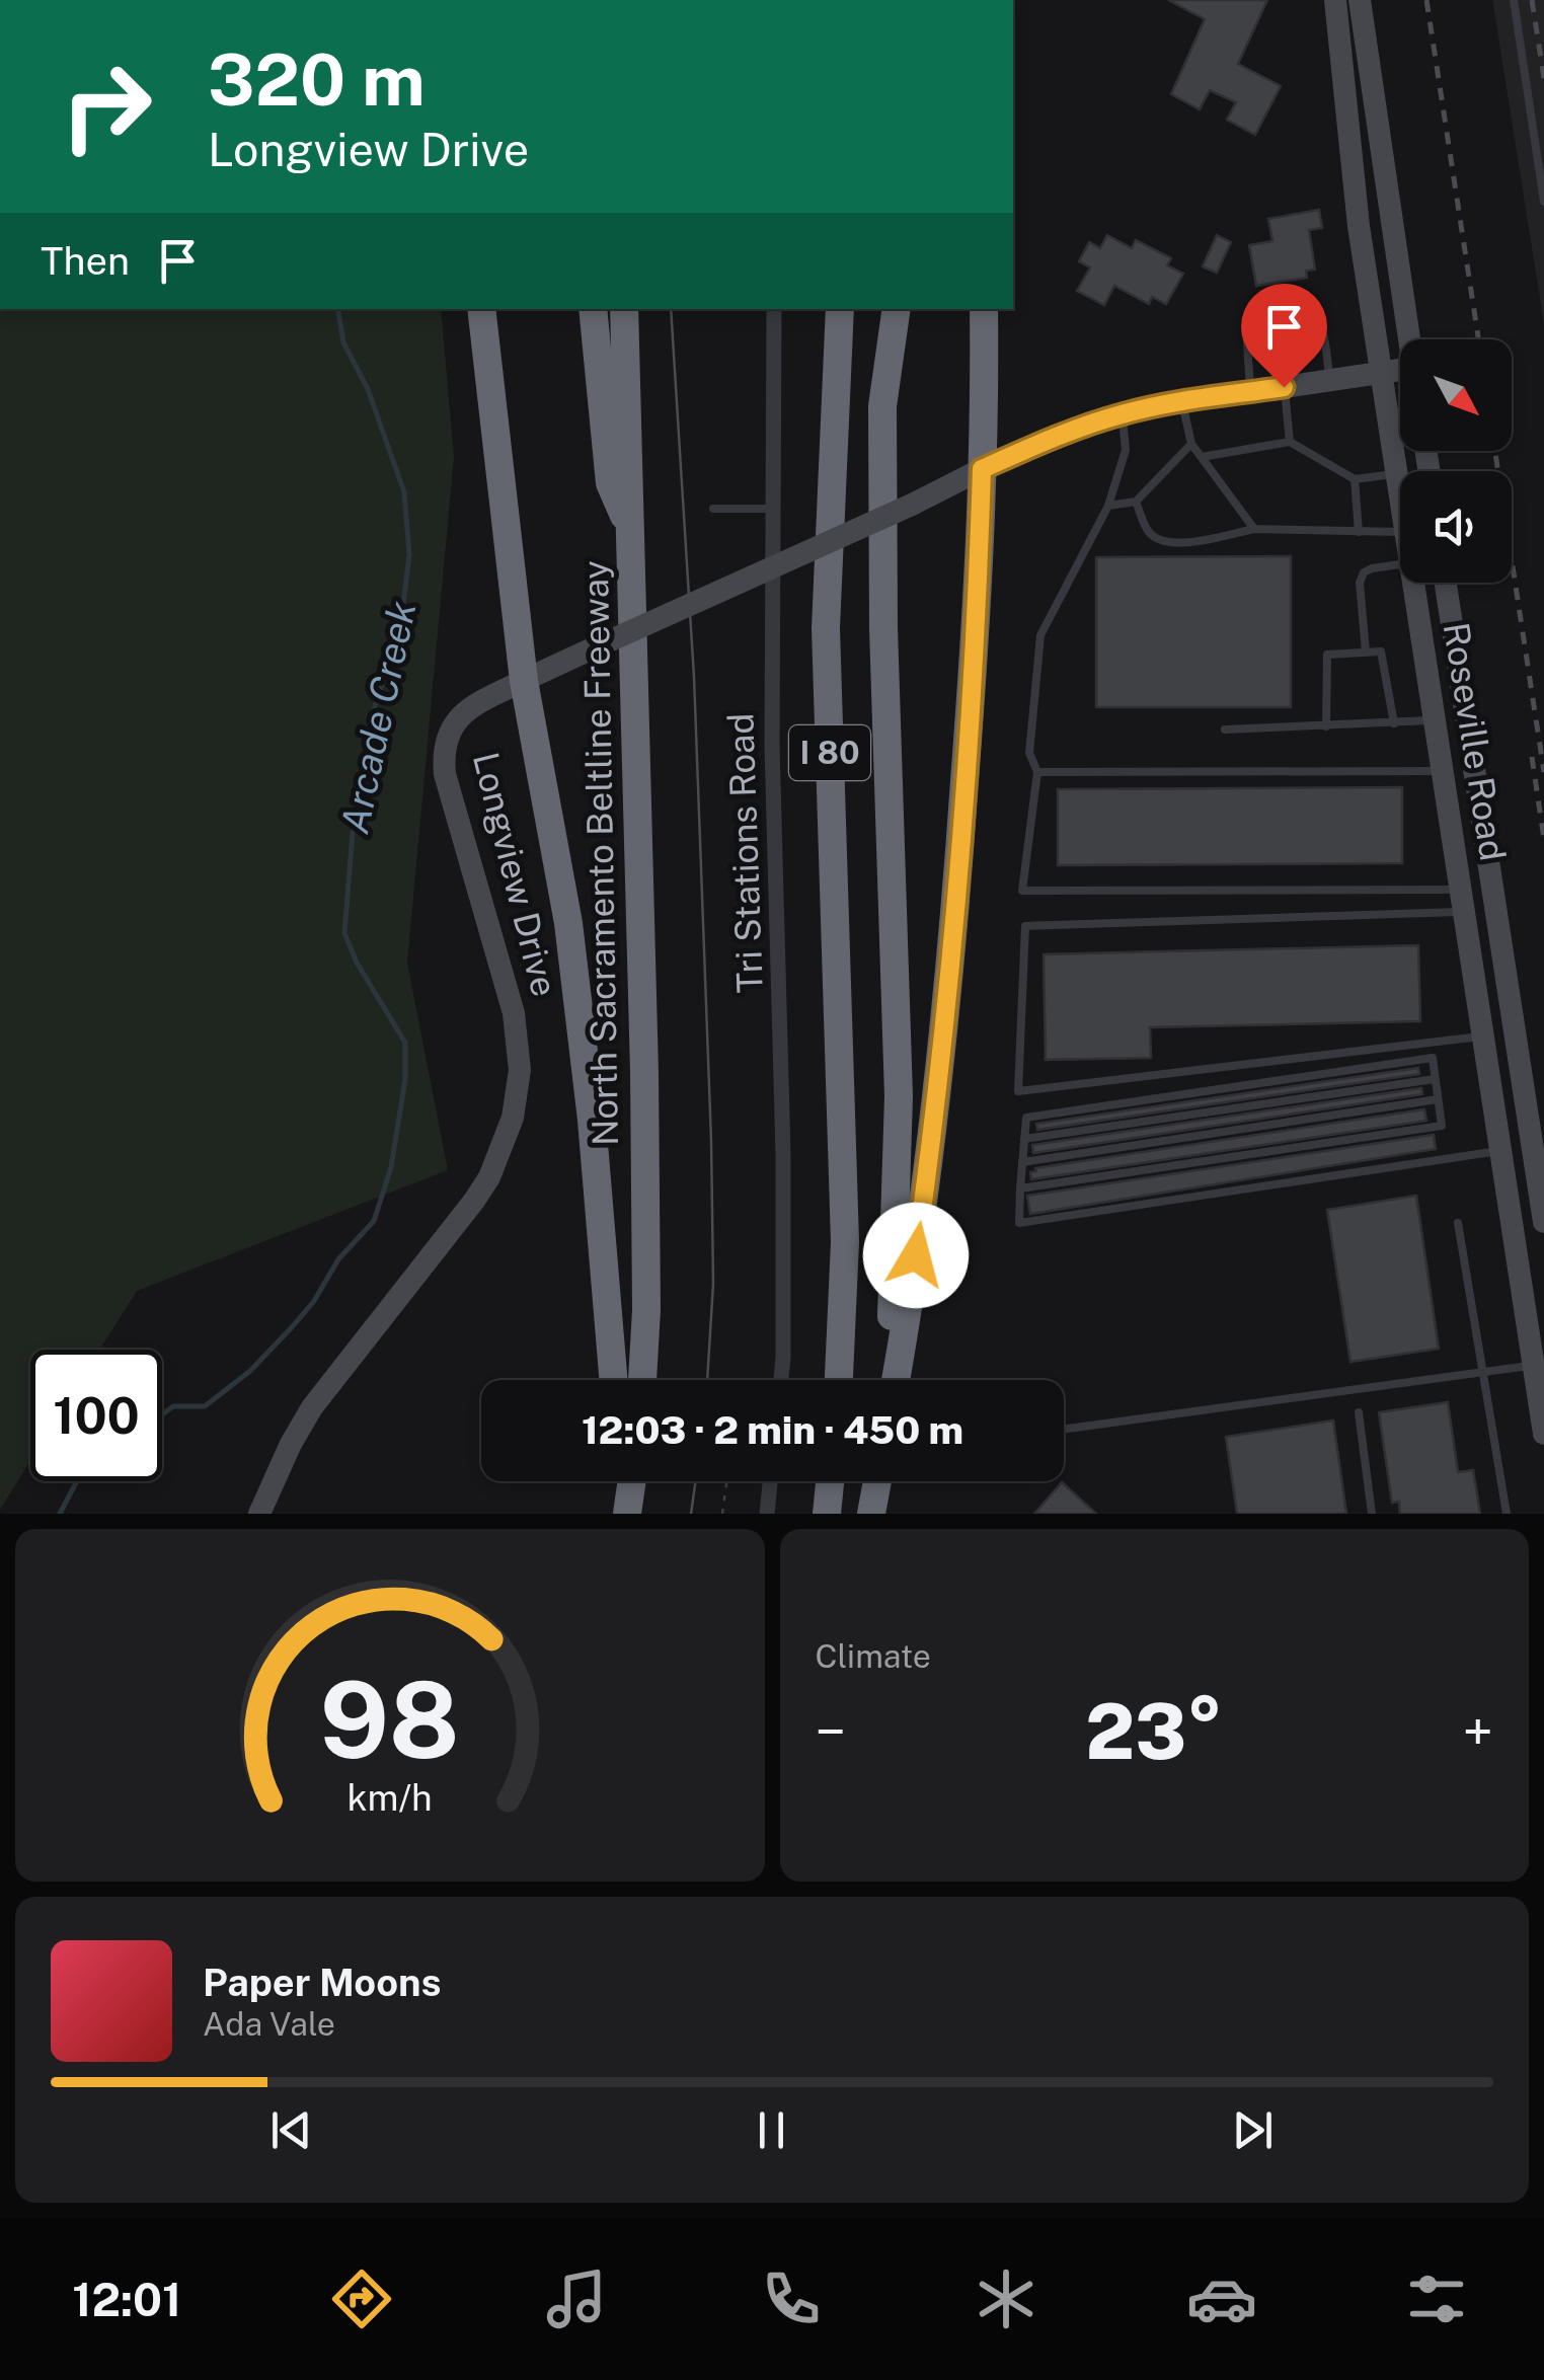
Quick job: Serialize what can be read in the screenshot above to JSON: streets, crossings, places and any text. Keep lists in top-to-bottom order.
{
  "streets": {
    "highway": ["I 80", "North Sacramento Beltline Freeway"],
    "main road": ["Roseville Road", "Longview Drive"],
    "street": ["Tri Stations Road"]
  },
  "crossings": [
    ["Roseville Road", "Longview Drive"]
  ],
  "water": ["Arcade Creek"],
  "north": "bottom right",
  "page": {
    "turn": ["320 m", "Longview Drive"],
    "then": "Then",
    "limit": "100",
    "trip": "12:03 · 2 min · 450 m",
    "tile": "Climate",
    "heat": ["−", "23°", "+"],
    "song": ["Paper Moons", "Ada Vale"],
    "tabs": "12:01",
    "gauge": ["98", "km/h"]
  }
}
